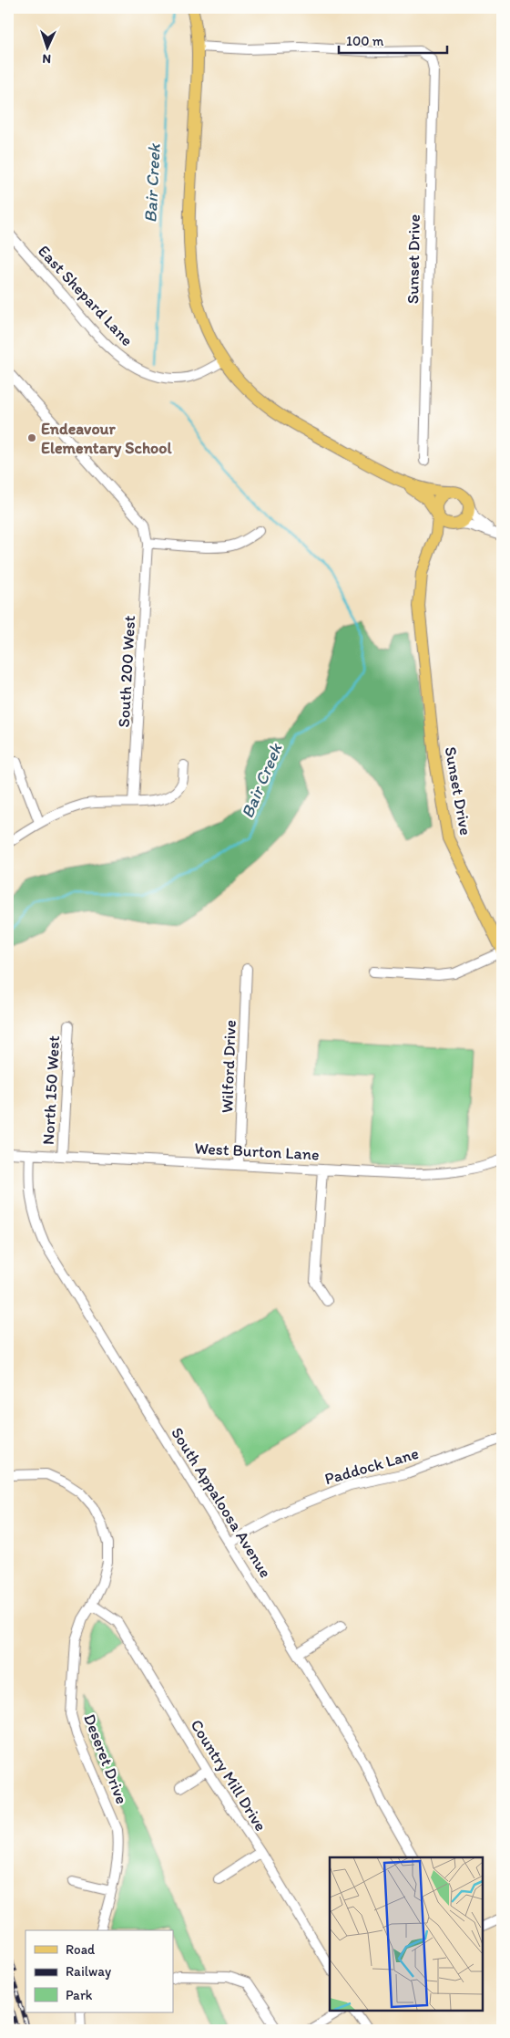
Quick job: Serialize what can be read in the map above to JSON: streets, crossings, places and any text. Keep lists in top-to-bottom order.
{
  "streets": {
    "main road": ["Sunset Drive"],
    "street": [
      "East Shepard Lane",
      "South 200 West",
      "Wilford Drive",
      "North 150 West",
      "West Burton Lane",
      "Paddock Lane",
      "South Appaloosa Avenue",
      "Deseret Drive",
      "Country Mill Drive"
    ]
  },
  "crossings": [
    ["Wilford Drive", "West Burton Lane"],
    ["North 150 West", "West Burton Lane"],
    ["West Burton Lane", "South Appaloosa Avenue"],
    ["Paddock Lane", "South Appaloosa Avenue"],
    ["Deseret Drive", "Country Mill Drive"]
  ],
  "water": ["Bair Creek"],
  "places": ["Endeavour Elementary School"],
  "legend": ["Road", "Railway", "Park"],
  "scale_bar": "100 m",
  "north": "bottom"
}
